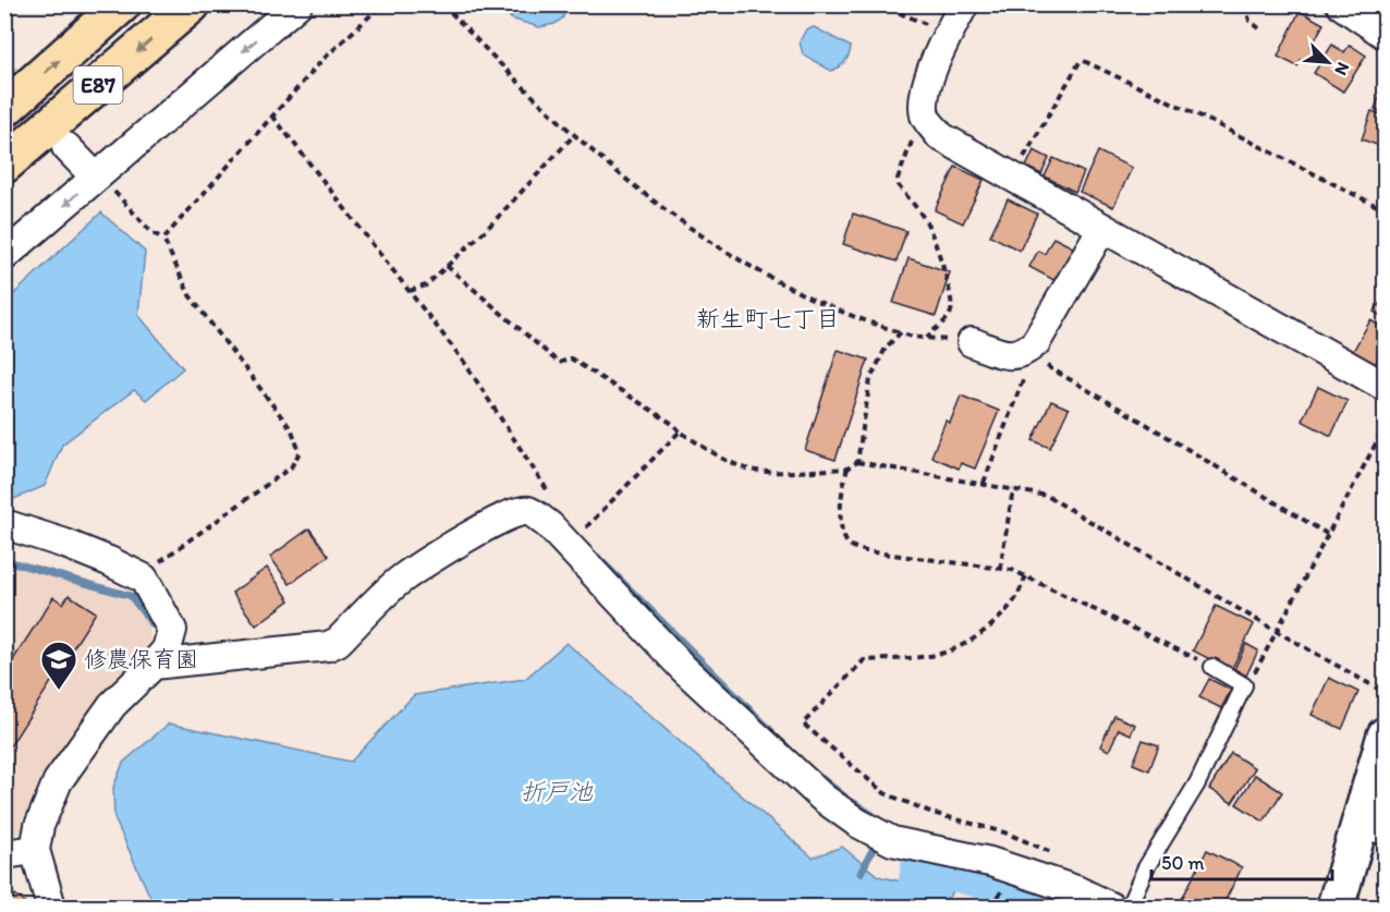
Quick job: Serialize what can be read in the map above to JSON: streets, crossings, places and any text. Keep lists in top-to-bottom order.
{
  "streets": {
    "highway": ["E87"]
  },
  "districts": ["新生町七丁目"],
  "water": ["折戸池"],
  "places": {
    "school or university": ["修農保育園"]
  },
  "scale_bar": "50 m",
  "north": "bottom right"
}
